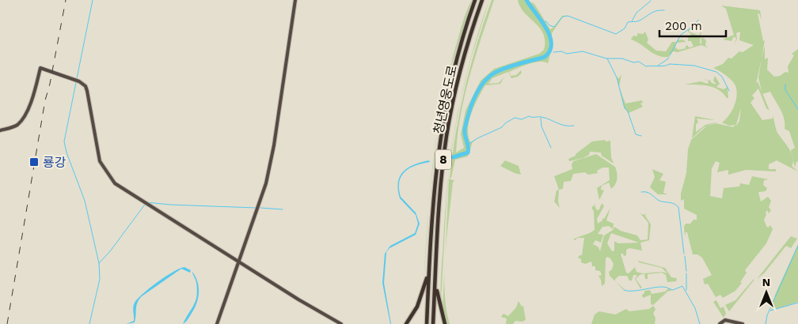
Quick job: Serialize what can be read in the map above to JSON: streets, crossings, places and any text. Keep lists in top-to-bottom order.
{
  "streets": {
    "highway": ["청년영웅도로", "8"]
  },
  "places": {
    "transit": ["룡강"]
  },
  "scale_bar": "200 m",
  "north": "top"
}
